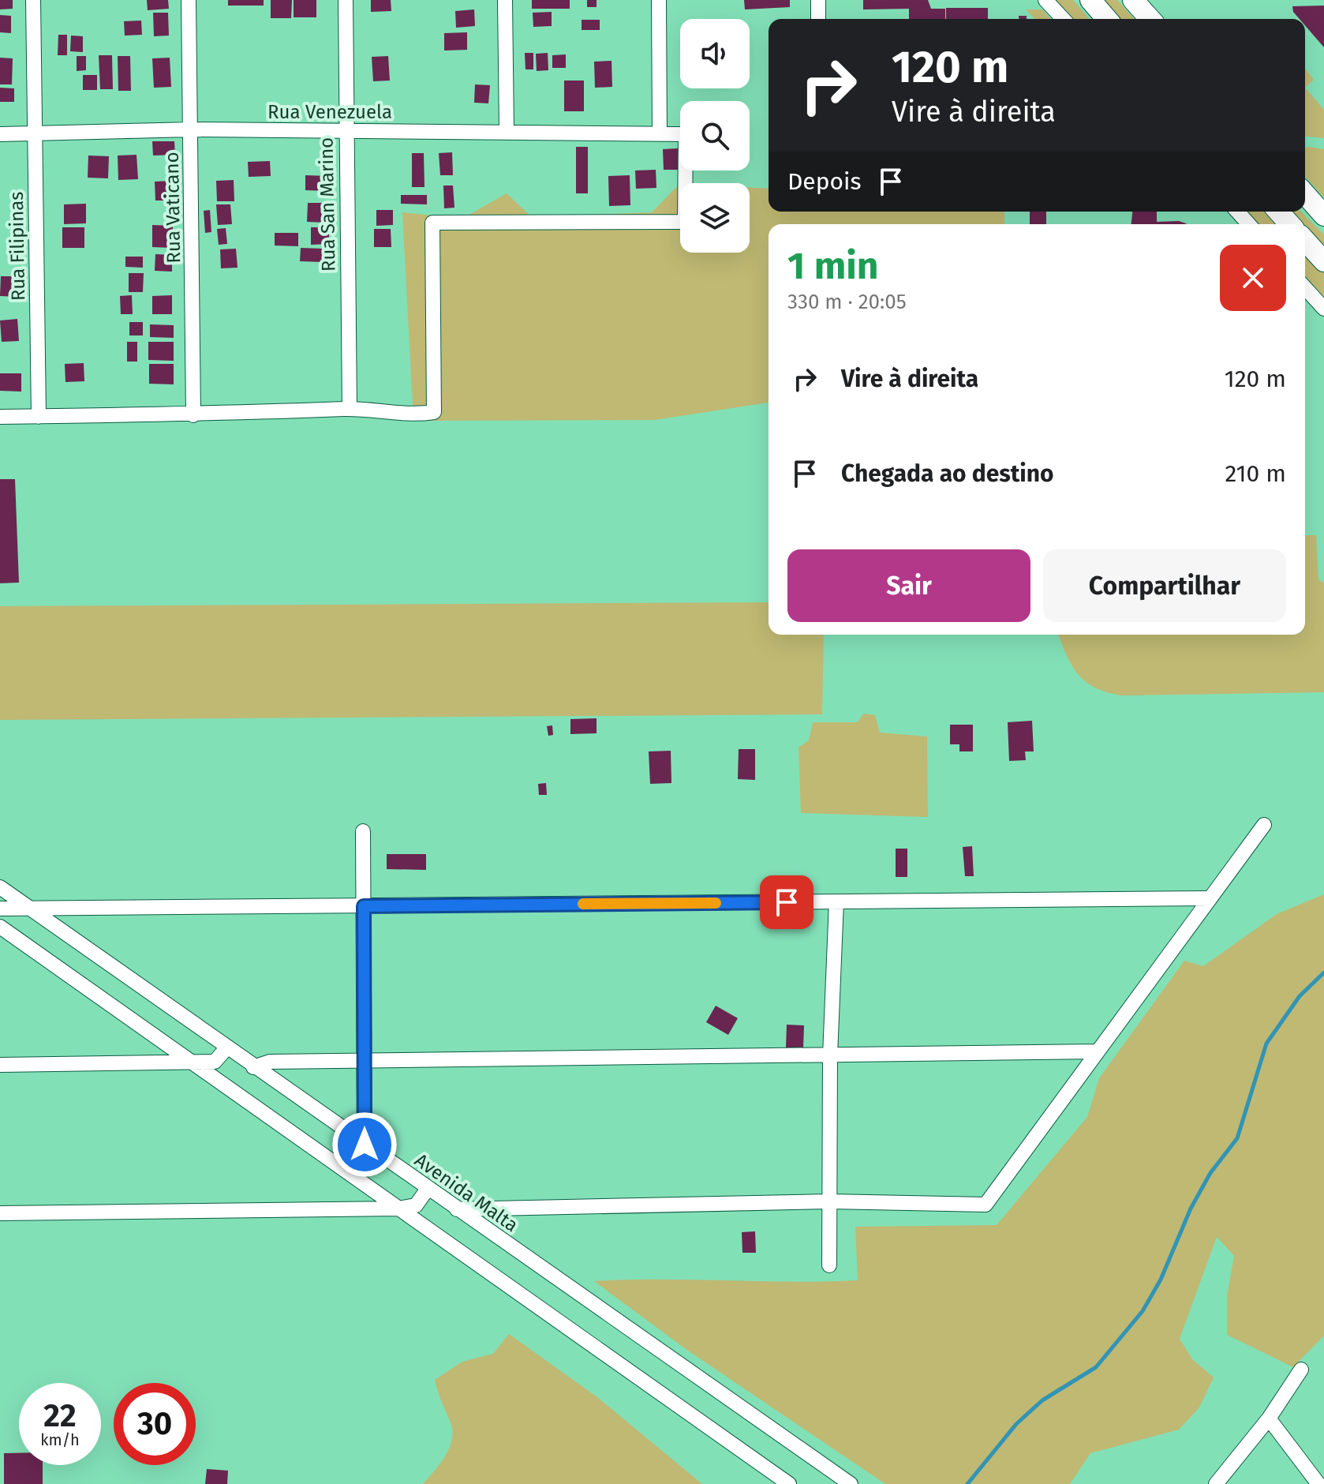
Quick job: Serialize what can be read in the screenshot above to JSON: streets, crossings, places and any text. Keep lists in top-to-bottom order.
{
  "streets": {
    "street": [
      "Rua Venezuela",
      "Rua San Marino",
      "Rua Vaticano",
      "Rua Filipinas",
      "Avenida Malta"
    ]
  },
  "crossings": [
    ["Rua Venezuela", "Rua San Marino"],
    ["Rua Venezuela", "Rua Vaticano"],
    ["Rua Venezuela", "Rua Filipinas"]
  ],
  "page": {
    "turn": ["120 m", "Vire à direita"],
    "then": "Depois",
    "heading": ["1 min", "330 m · 20:05"],
    "list": [
      {
        "name": "Vire à direita",
        "value": "120 m"
      },
      {
        "name": "Chegada ao destino",
        "value": "210 m"
      }
    ],
    "buttons": ["Sair", "Compartilhar"],
    "speed": "22 km/h",
    "limit": "30"
  }
}
